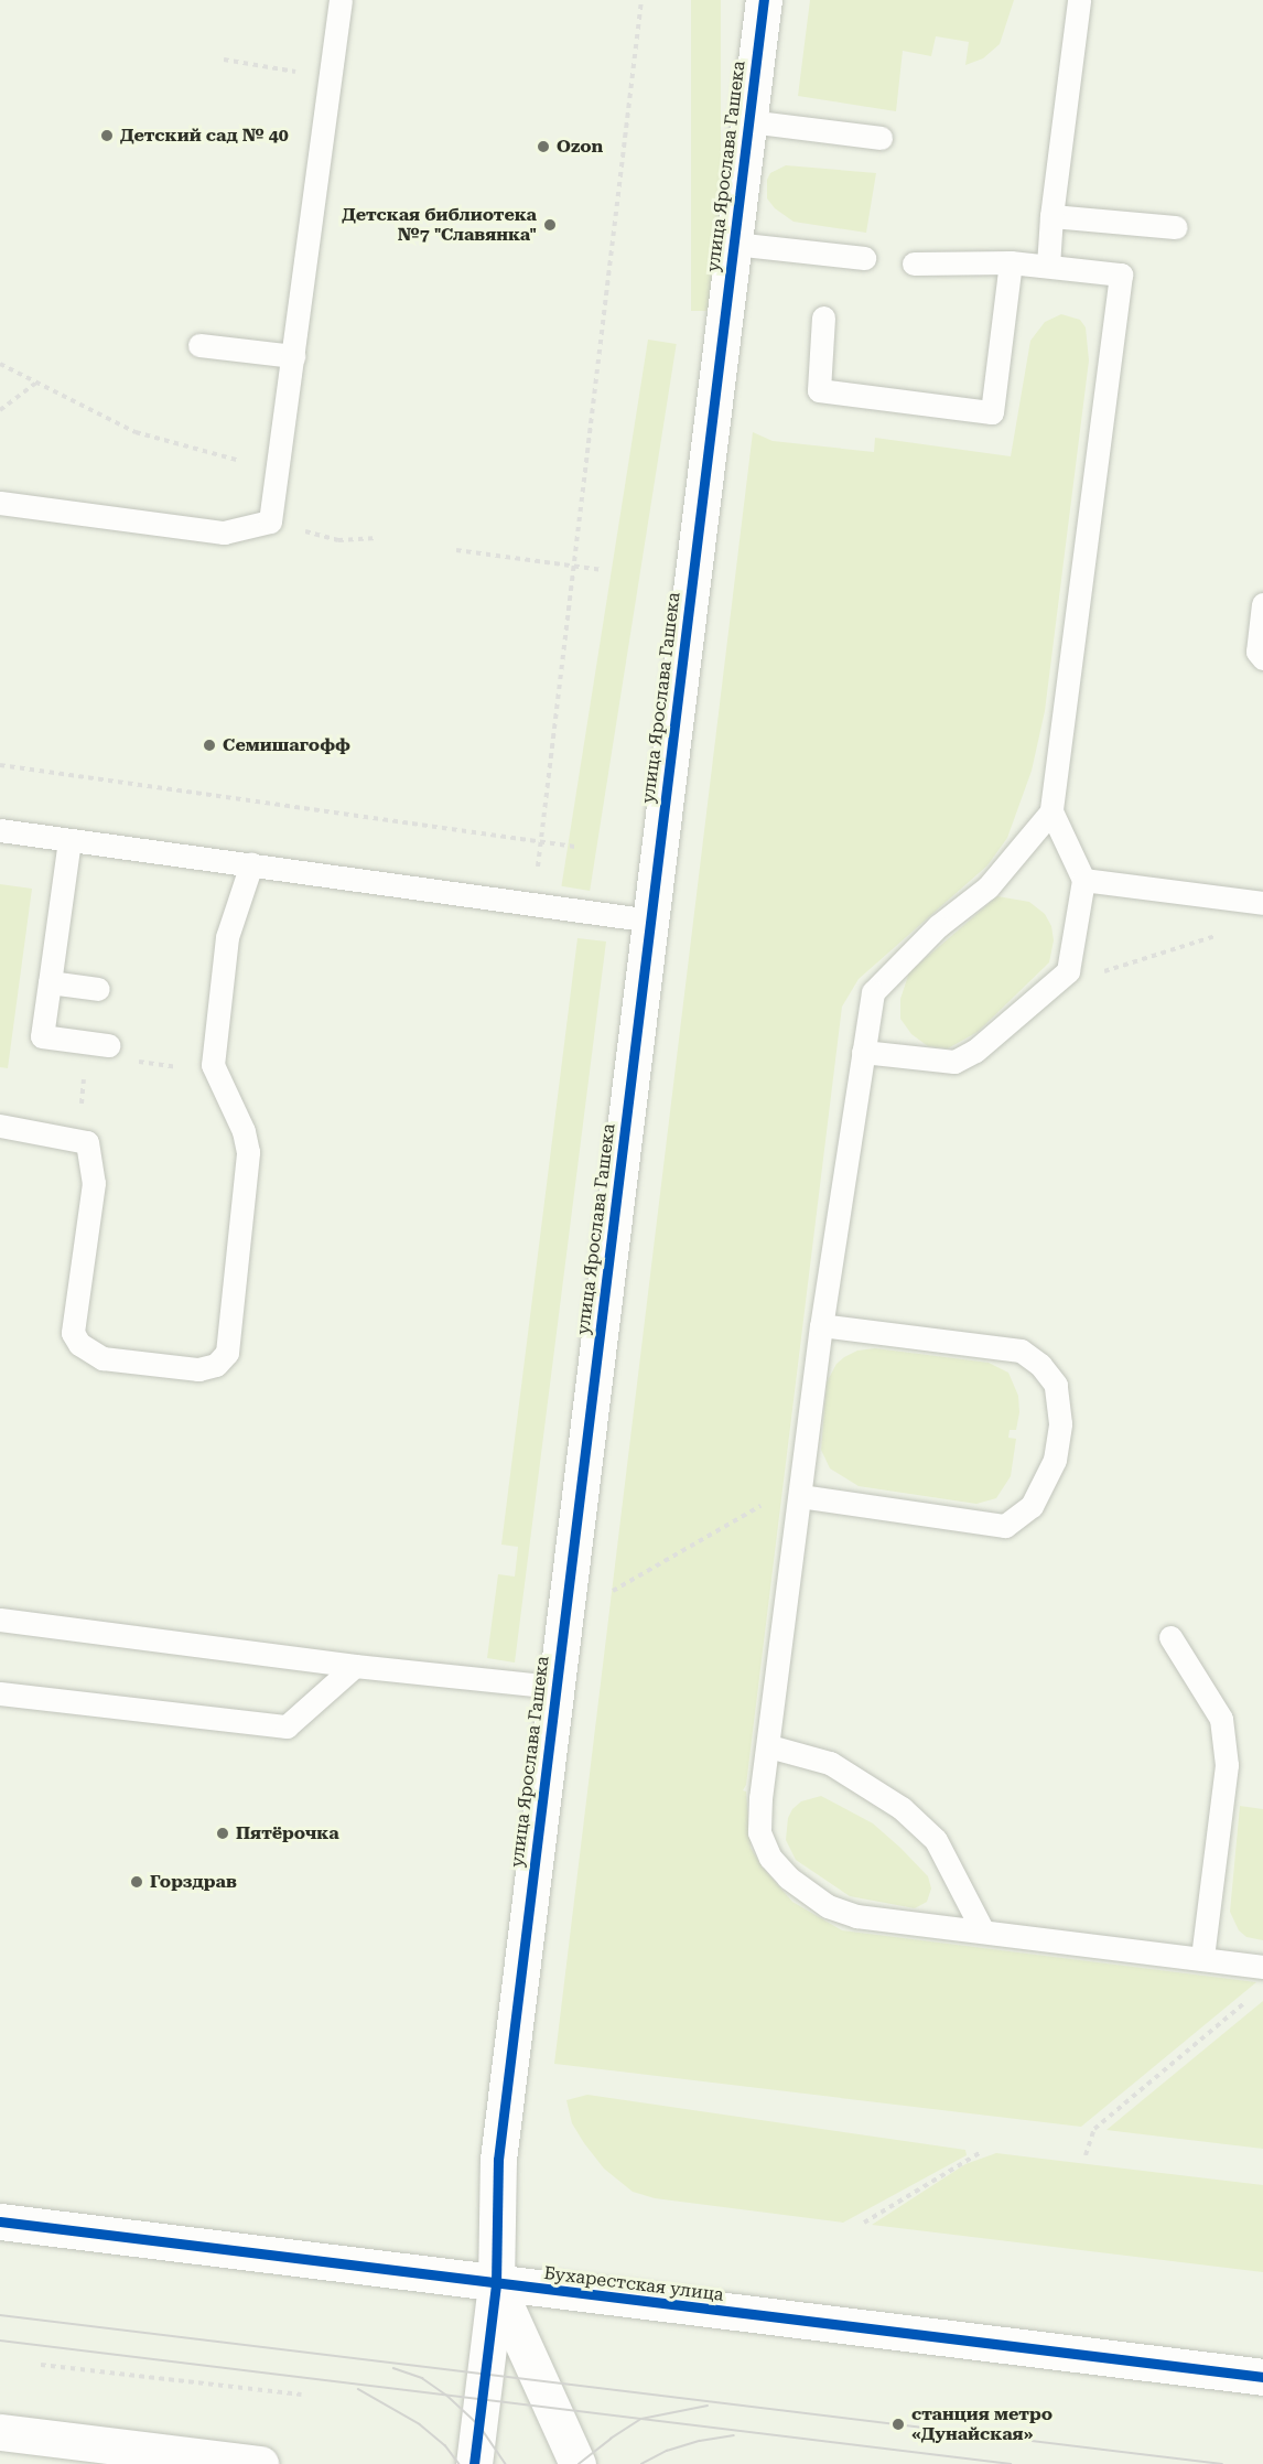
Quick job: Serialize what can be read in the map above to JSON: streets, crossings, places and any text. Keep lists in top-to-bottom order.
{
  "streets": {
    "street": ["улица Ярослава Гашека", "Бухарестская улица"]
  },
  "crossings": [
    ["улица Ярослава Гашека", "Бухарестская улица"]
  ],
  "places": [
    "Детский сад № 40",
    "Ozon",
    "Детская библиотека №7 \"Славянка\"",
    "Семишагофф",
    "Пятёрочка",
    "Горздрав",
    "станция метро «Дунайская»"
  ]
}
